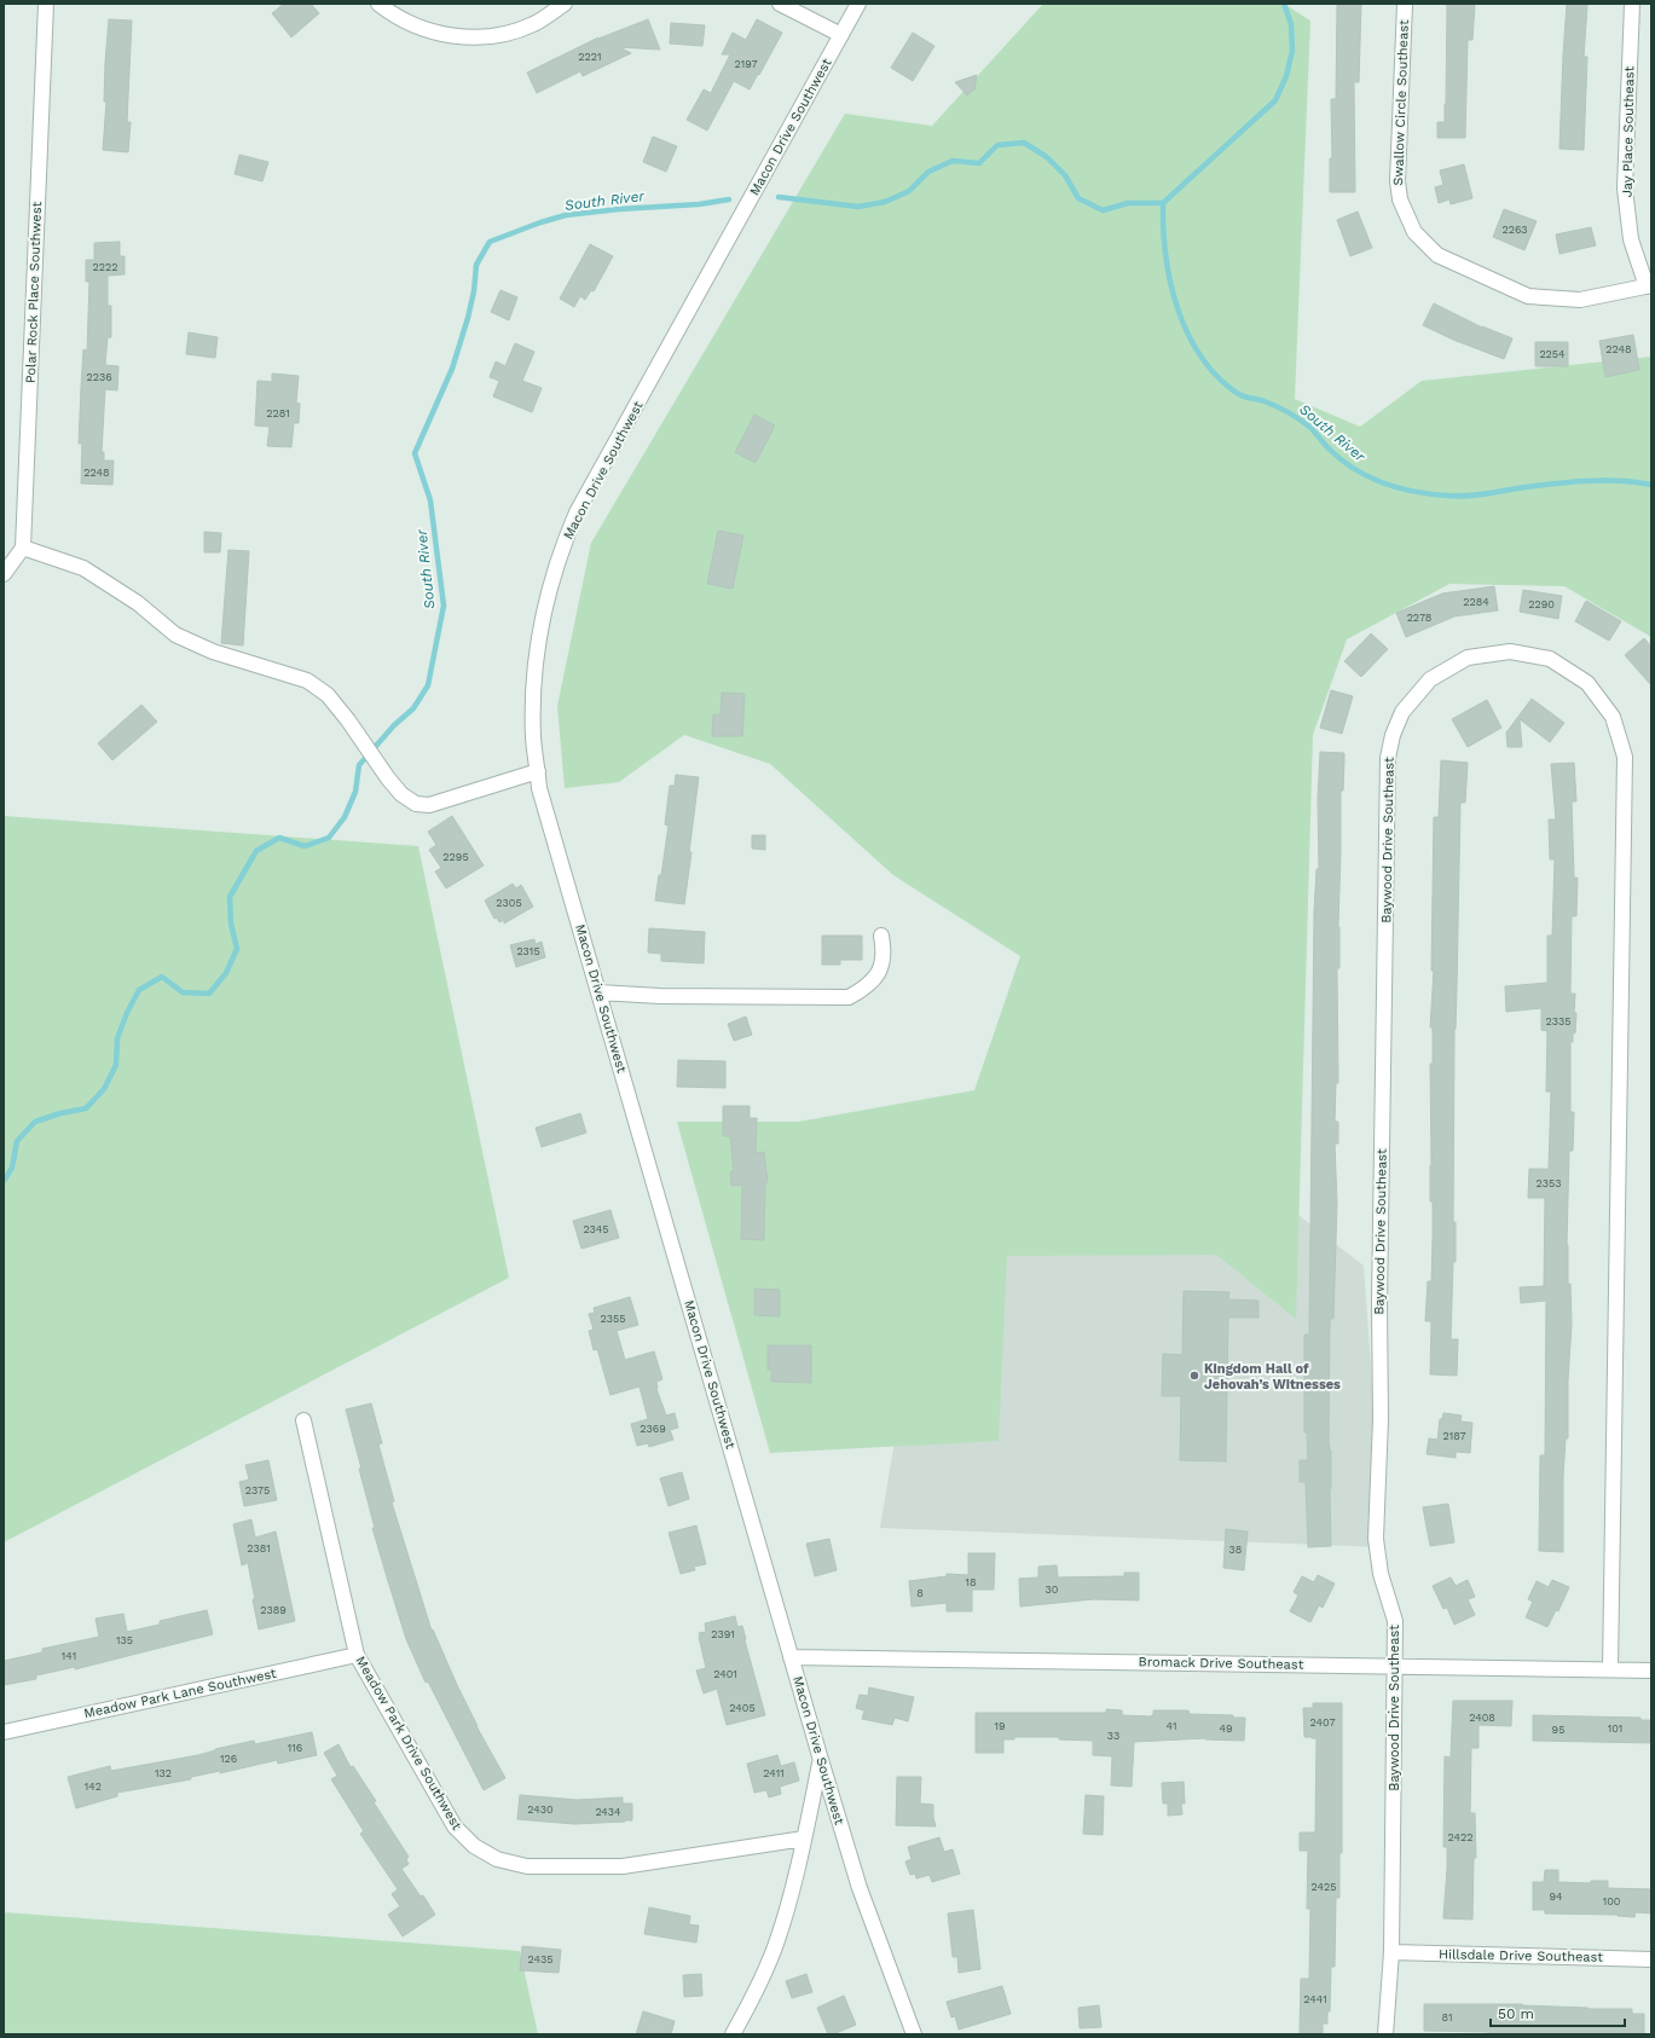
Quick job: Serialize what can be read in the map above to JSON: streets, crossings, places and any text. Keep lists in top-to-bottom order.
{
  "streets": {
    "street": [
      "Swallow Circle Southeast",
      "Macon Drive Southwest",
      "Jay Place Southeast",
      "Polar Rock Place Southwest",
      "Baywood Drive Southeast",
      "Bromack Drive Southeast",
      "Meadow Park Lane Southwest",
      "Meadow Park Drive Southwest",
      "Hillsdale Drive Southeast"
    ]
  },
  "crossings": [
    ["Swallow Circle Southeast", "Jay Place Southeast"],
    ["Macon Drive Southwest", "Bromack Drive Southeast"],
    ["Baywood Drive Southeast", "Bromack Drive Southeast"],
    ["Baywood Drive Southeast", "Hillsdale Drive Southeast"],
    ["Meadow Park Lane Southwest", "Meadow Park Drive Southwest"]
  ],
  "water": ["South River"],
  "places": ["Kingdom Hall of Jehovah’s Witnesses"],
  "house_numbers": [
    "2221",
    "2197",
    "2263",
    "2222",
    "2248",
    "2254",
    "2236",
    "2281",
    "2248",
    "2284",
    "2290",
    "2278",
    "2295",
    "2305",
    "2315",
    "2335",
    "2353",
    "2345",
    "2355",
    "2369",
    "2187",
    "2375",
    "2381",
    "38",
    "18",
    "30",
    "8",
    "2389",
    "2391",
    "135",
    "141",
    "2401",
    "2405",
    "2408",
    "2407",
    "19",
    "41",
    "49",
    "101",
    "95",
    "33",
    "116",
    "126",
    "132",
    "2411",
    "142",
    "2430",
    "2434",
    "2422",
    "2425",
    "94",
    "100",
    "2435",
    "2441",
    "81"
  ],
  "scale_bar": "50 m"
}
